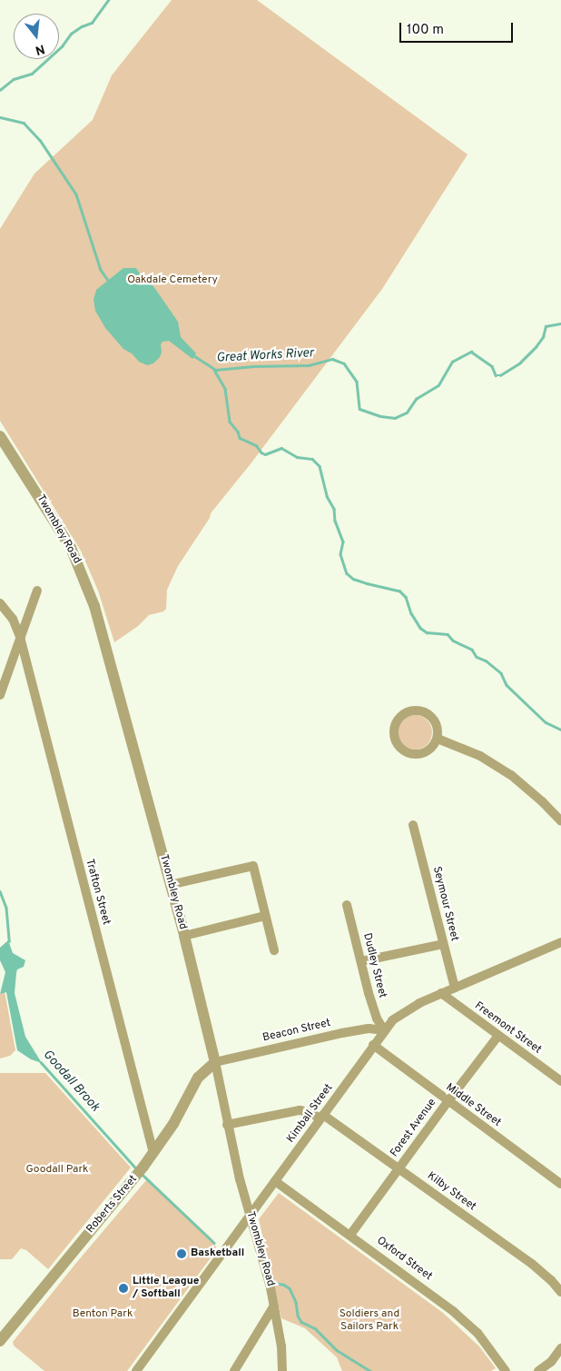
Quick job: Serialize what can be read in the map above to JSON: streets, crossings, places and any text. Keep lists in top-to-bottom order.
{
  "streets": {
    "street": [
      "Twombley Road",
      "Trafton Street",
      "Seymour Street",
      "Dudley Street",
      "Freemont Street",
      "Beacon Street",
      "Middle Street",
      "Kimball Street",
      "Forest Avenue",
      "Kilby Street",
      "Roberts Street",
      "Oxford Street"
    ]
  },
  "crossings": [
    ["Twombley Road", "Beacon Street"],
    ["Twombley Road", "Kimball Street"],
    ["Twombley Road", "Kilby Street"],
    ["Twombley Road", "Roberts Street"],
    ["Trafton Street", "Roberts Street"],
    ["Seymour Street", "Kimball Street"],
    ["Dudley Street", "Beacon Street"],
    ["Dudley Street", "Kimball Street"],
    ["Freemont Street", "Kimball Street"],
    ["Freemont Street", "Forest Avenue"],
    ["Beacon Street", "Kimball Street"],
    ["Beacon Street", "Roberts Street"],
    ["Middle Street", "Kimball Street"],
    ["Middle Street", "Forest Avenue"],
    ["Kimball Street", "Kilby Street"],
    ["Kimball Street", "Oxford Street"],
    ["Forest Avenue", "Kilby Street"],
    ["Forest Avenue", "Oxford Street"]
  ],
  "water": ["Great Works River", "Goodall Brook"],
  "parks": [
    "Oakdale Cemetery",
    "Goodall Park",
    "Benton Park",
    "Soldiers and Sailors Park"
  ],
  "places": ["Basketball", "Little League / Softball"],
  "scale_bar": "100 m",
  "north": "bottom"
}
